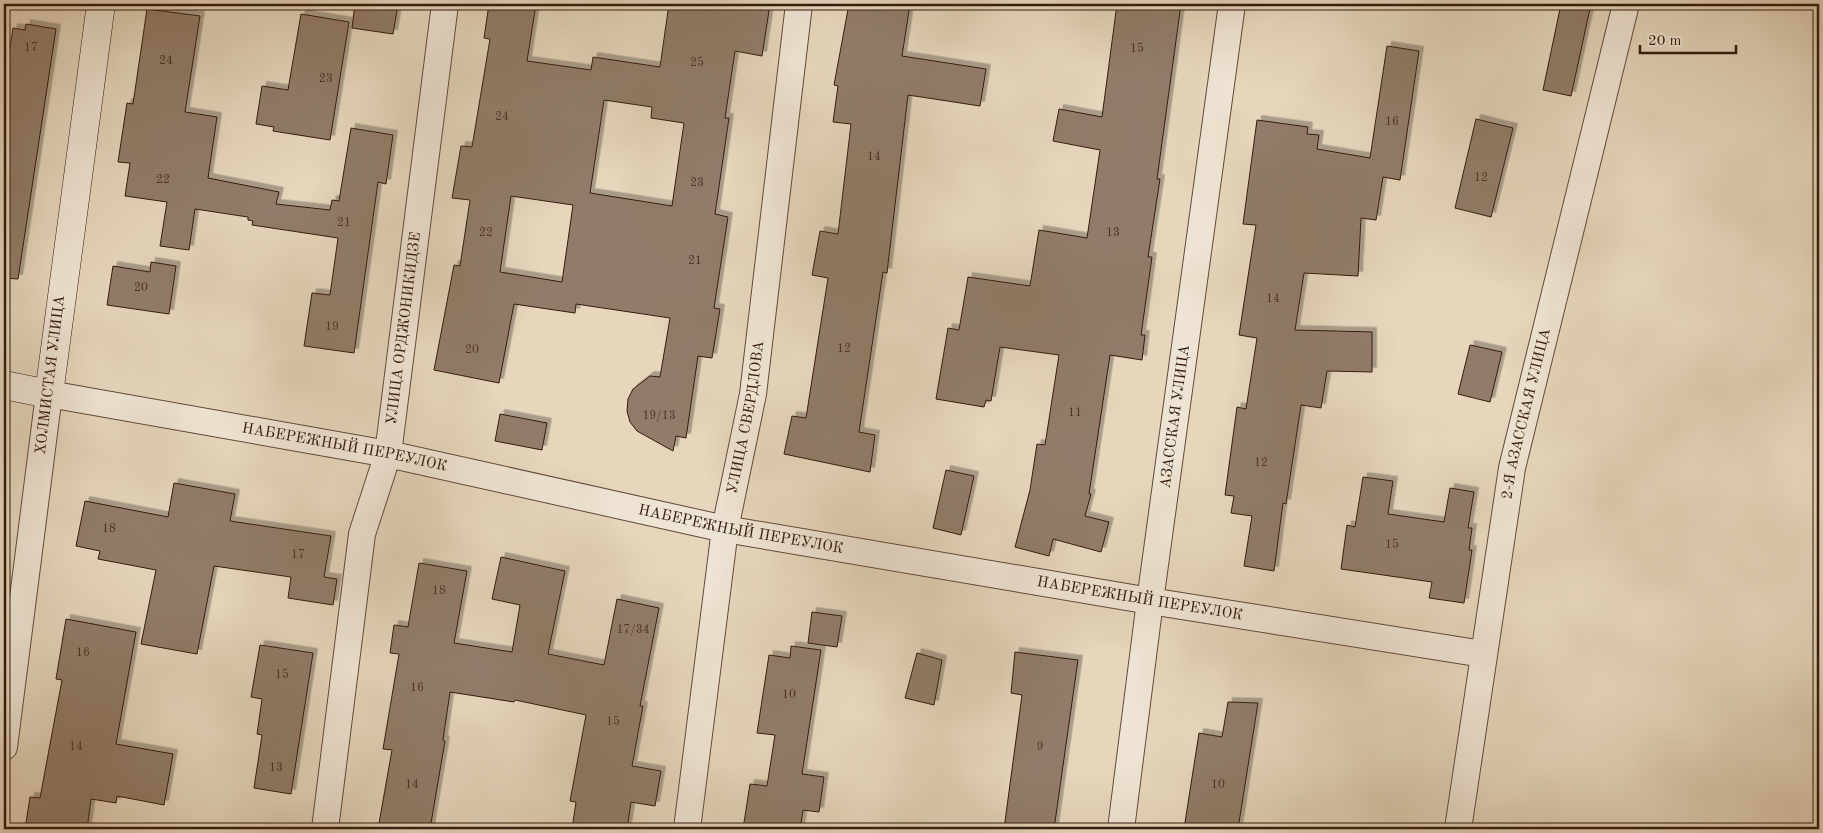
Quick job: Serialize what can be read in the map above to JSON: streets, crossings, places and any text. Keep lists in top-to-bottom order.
{
  "streets": {
    "street": [
      "УЛИЦА ОРДЖОНИКИДЗЕ",
      "ХОЛМИСТАЯ УЛИЦА",
      "2-Я АЗАССКАЯ УЛИЦА",
      "АЗАССКАЯ УЛИЦА",
      "УЛИЦА СВЕРДЛОВА",
      "НАБЕРЕЖНЫЙ ПЕРЕУЛОК"
    ]
  },
  "crossings": [
    ["УЛИЦА ОРДЖОНИКИДЗЕ", "НАБЕРЕЖНЫЙ ПЕРЕУЛОК"],
    ["ХОЛМИСТАЯ УЛИЦА", "НАБЕРЕЖНЫЙ ПЕРЕУЛОК"],
    ["2-Я АЗАССКАЯ УЛИЦА", "НАБЕРЕЖНЫЙ ПЕРЕУЛОК"],
    ["АЗАССКАЯ УЛИЦА", "НАБЕРЕЖНЫЙ ПЕРЕУЛОК"],
    ["УЛИЦА СВЕРДЛОВА", "НАБЕРЕЖНЫЙ ПЕРЕУЛОК"]
  ],
  "house_numbers": [
    "17",
    "15",
    "24",
    "25",
    "23",
    "24",
    "16",
    "14",
    "12",
    "22",
    "23",
    "21",
    "22",
    "13",
    "21",
    "20",
    "14",
    "19",
    "12",
    "20",
    "11",
    "19/13",
    "12",
    "18",
    "15",
    "17",
    "18",
    "17/34",
    "16",
    "15",
    "16",
    "10",
    "15",
    "14",
    "9",
    "13",
    "14",
    "10"
  ],
  "scale_bar": "20 m"
}
